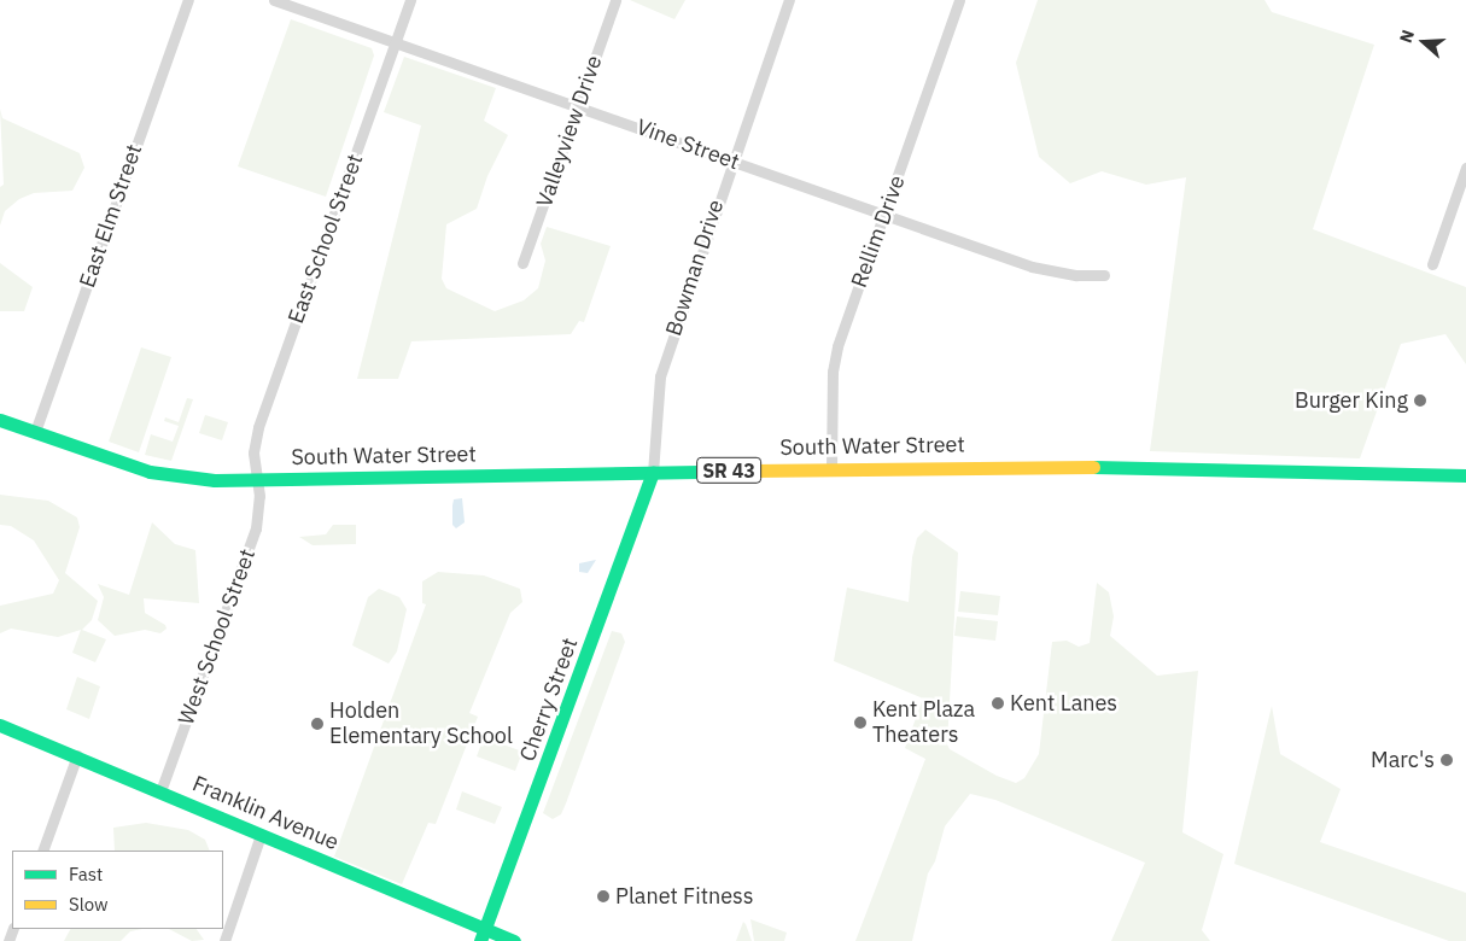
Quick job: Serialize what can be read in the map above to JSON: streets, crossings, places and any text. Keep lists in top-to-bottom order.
{
  "streets": {
    "main road": [
      "South Water Street",
      "SR 43",
      "Cherry Street",
      "Franklin Avenue"
    ],
    "street": [
      "Valleyview Drive",
      "Vine Street",
      "East Elm Street",
      "Rellim Drive",
      "East School Street",
      "Bowman Drive",
      "West School Street"
    ]
  },
  "crossings": [
    ["Valleyview Drive", "Vine Street"],
    ["Vine Street", "Rellim Drive"],
    ["Vine Street", "East School Street"],
    ["Vine Street", "Bowman Drive"],
    ["East Elm Street", "South Water Street"],
    ["Rellim Drive", "South Water Street"],
    ["East School Street", "South Water Street"],
    ["East School Street", "West School Street"],
    ["Bowman Drive", "South Water Street"],
    ["Bowman Drive", "Cherry Street"],
    ["South Water Street", "West School Street"],
    ["South Water Street", "Cherry Street"],
    ["West School Street", "Franklin Avenue"],
    ["Cherry Street", "Franklin Avenue"]
  ],
  "places": [
    "Burger King",
    "Kent Lanes",
    "Kent Plaza Theaters",
    "Holden Elementary School",
    "Marc's",
    "Planet Fitness"
  ],
  "legend": ["Fast", "Slow"],
  "north": "left"
}
